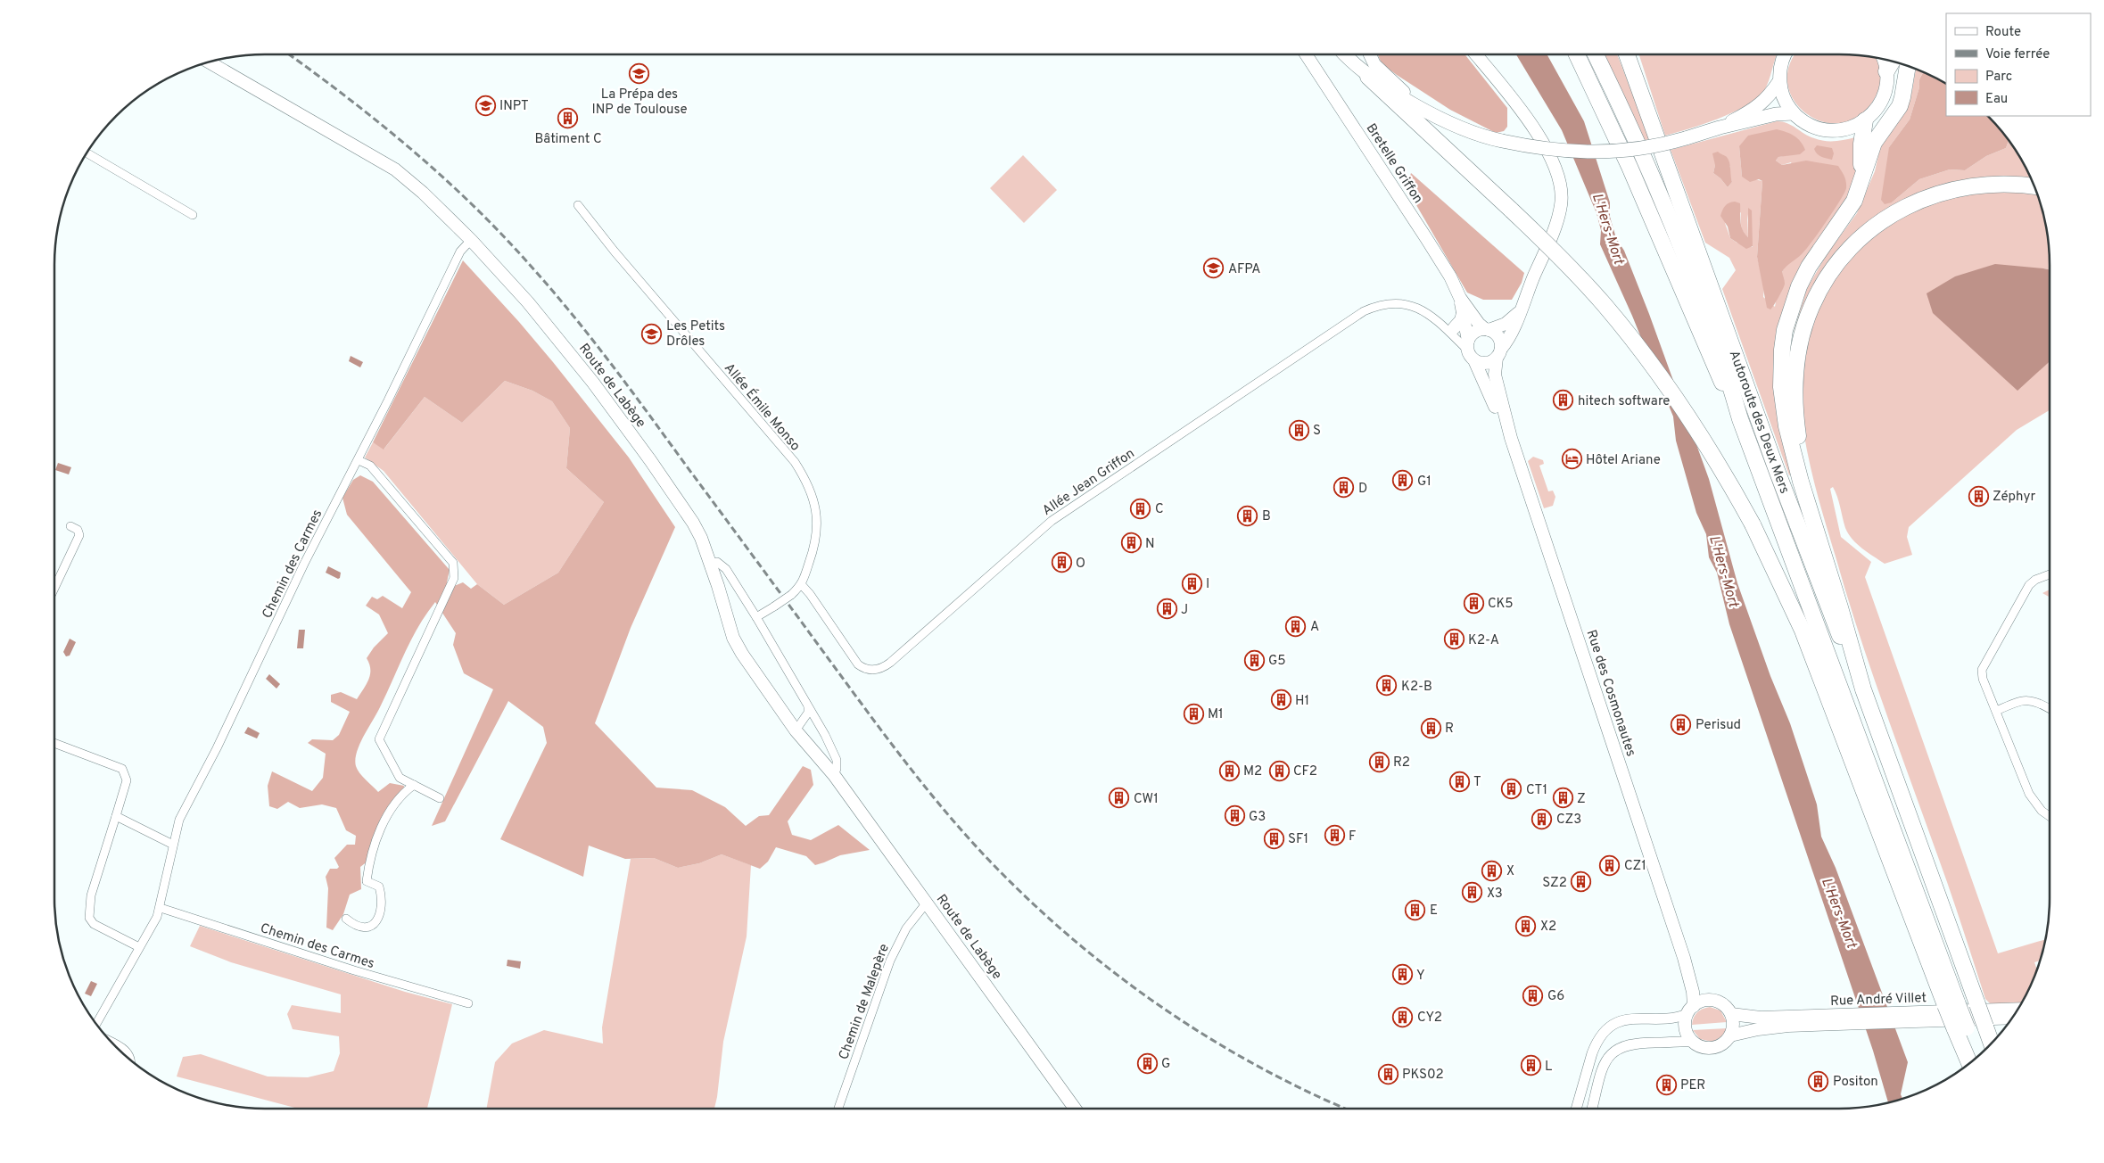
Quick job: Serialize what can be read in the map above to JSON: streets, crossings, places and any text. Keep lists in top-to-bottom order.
{
  "streets": {
    "highway": ["Autoroute des Deux Mers"],
    "main road": [
      "Bretelle Griffon",
      "Route de Labège",
      "Rue des Cosmonautes",
      "Rue André Villet"
    ],
    "street": [
      "Allée Émile Monso",
      "Allée Jean Griffon",
      "Chemin des Carmes",
      "Chemin de Malepère"
    ]
  },
  "crossings": [
    ["Bretelle Griffon", "Allée Jean Griffon"],
    ["Bretelle Griffon", "Rue des Cosmonautes"],
    ["Route de Labège", "Chemin des Carmes"],
    ["Route de Labège", "Chemin de Malepère"],
    ["Allée Émile Monso", "Allée Jean Griffon"],
    ["Allée Jean Griffon", "Rue des Cosmonautes"],
    ["Rue des Cosmonautes", "Rue André Villet"]
  ],
  "water": ["L'Hers-Mort"],
  "places": {
    "school or university": [
      "La Prépa des INP de Toulouse",
      "INPT",
      "AFPA",
      "Les Petits Drôles"
    ],
    "building": [
      "Bâtiment C",
      "hitech software",
      "S",
      "G1",
      "D",
      "Zéphyr",
      "C",
      "B",
      "N",
      "O",
      "I",
      "CK5",
      "J",
      "A",
      "K2-A",
      "G5",
      "K2-B",
      "H1",
      "M1",
      "Perisud",
      "R",
      "R2",
      "M2",
      "CF2",
      "T",
      "CT1",
      "CW1",
      "Z",
      "G3",
      "CZ3",
      "F",
      "SF1",
      "CZ1",
      "X",
      "SZ2",
      "X3",
      "E",
      "X2",
      "Y",
      "G6",
      "CY2",
      "G",
      "L",
      "PKS02",
      "Positon",
      "PER"
    ],
    "hotel": ["Hôtel Ariane"]
  },
  "legend": [
    "Route",
    "Voie ferrée",
    "Parc",
    "Eau"
  ]
}
